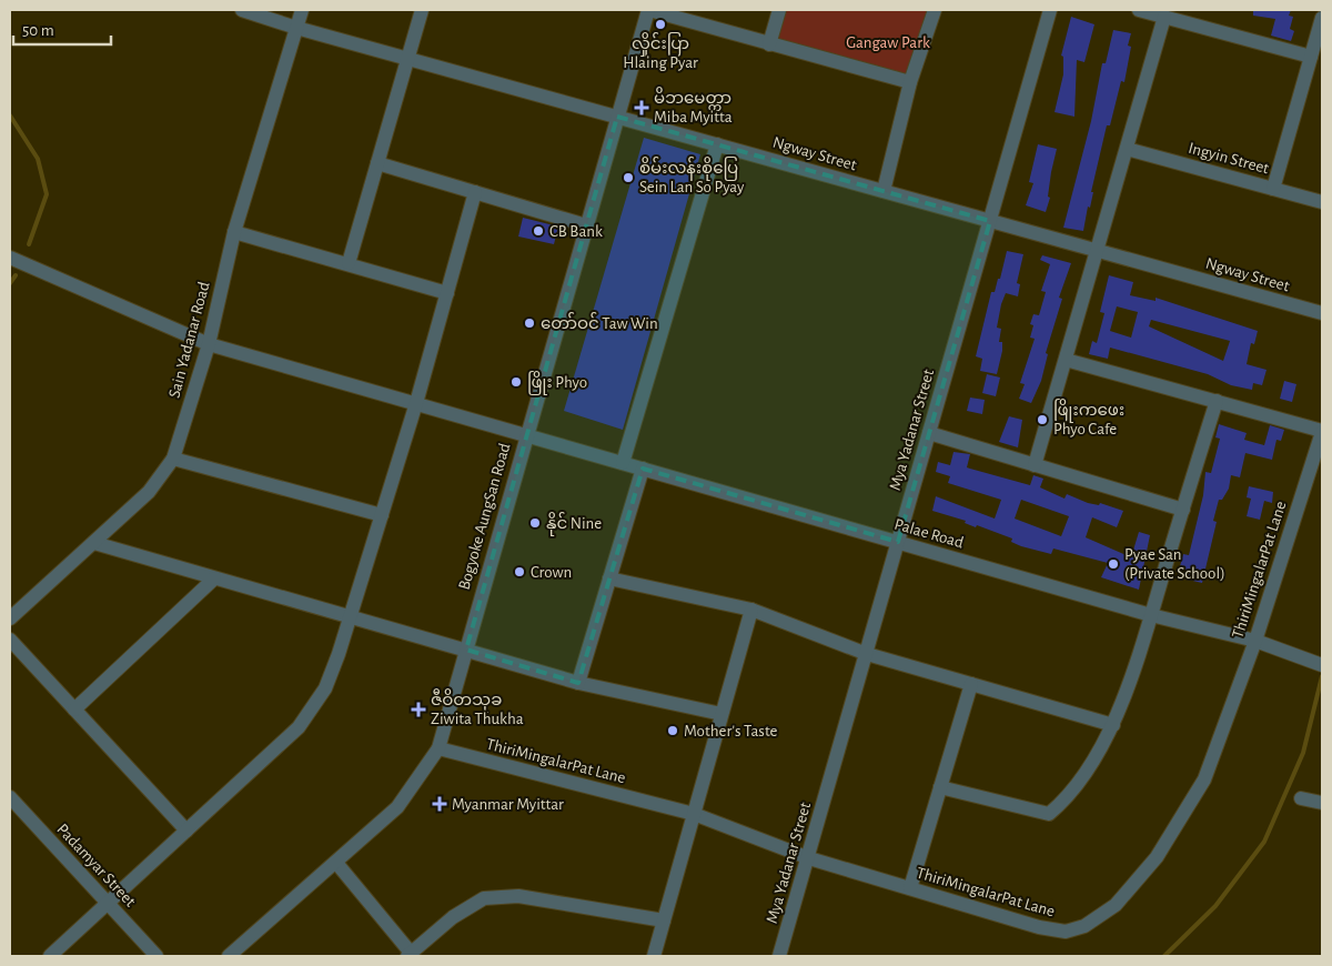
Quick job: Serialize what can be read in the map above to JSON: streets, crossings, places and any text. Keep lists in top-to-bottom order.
{
  "streets": {
    "street": [
      "Ngway Street",
      "Ingyin Street",
      "Sain Yadanar Road",
      "Mya Yadanar Street",
      "Bogyoke AungSan Road",
      "Palae Road",
      "ThiriMingalarPat Lane",
      "Padamyar Street"
    ]
  },
  "crossings": [
    ["Ngway Street", "Sain Yadanar Road"],
    ["Ngway Street", "Mya Yadanar Street"],
    ["Ngway Street", "Bogyoke AungSan Road"],
    ["Sain Yadanar Road", "Palae Road"],
    ["Mya Yadanar Street", "Palae Road"],
    ["Mya Yadanar Street", "ThiriMingalarPat Lane"],
    ["Bogyoke AungSan Road", "Palae Road"],
    ["Bogyoke AungSan Road", "ThiriMingalarPat Lane"],
    ["Palae Road", "ThiriMingalarPat Lane"]
  ],
  "parks": ["Gangaw Park"],
  "places": {
    "other": [
      "လှိုင်းပြာ Hlaing Pyar",
      "စိမ်းလန်းစိုပြေ Sein Lan So Pyay",
      "CB Bank",
      "တော်ဝင် Taw Win",
      "ဖြိုး Phyo",
      "ဖြိုးကဖေး Phyo Cafe",
      "နိုင် Nine",
      "Pyae San (Private School)",
      "Crown",
      "Mother's Taste"
    ],
    "health": ["မိဘမေတ္တာ Miba Myitta", "ဇီဝိတသုခ Ziwita Thukha", "Myanmar Myittar"]
  },
  "scale_bar": "50 m"
}
